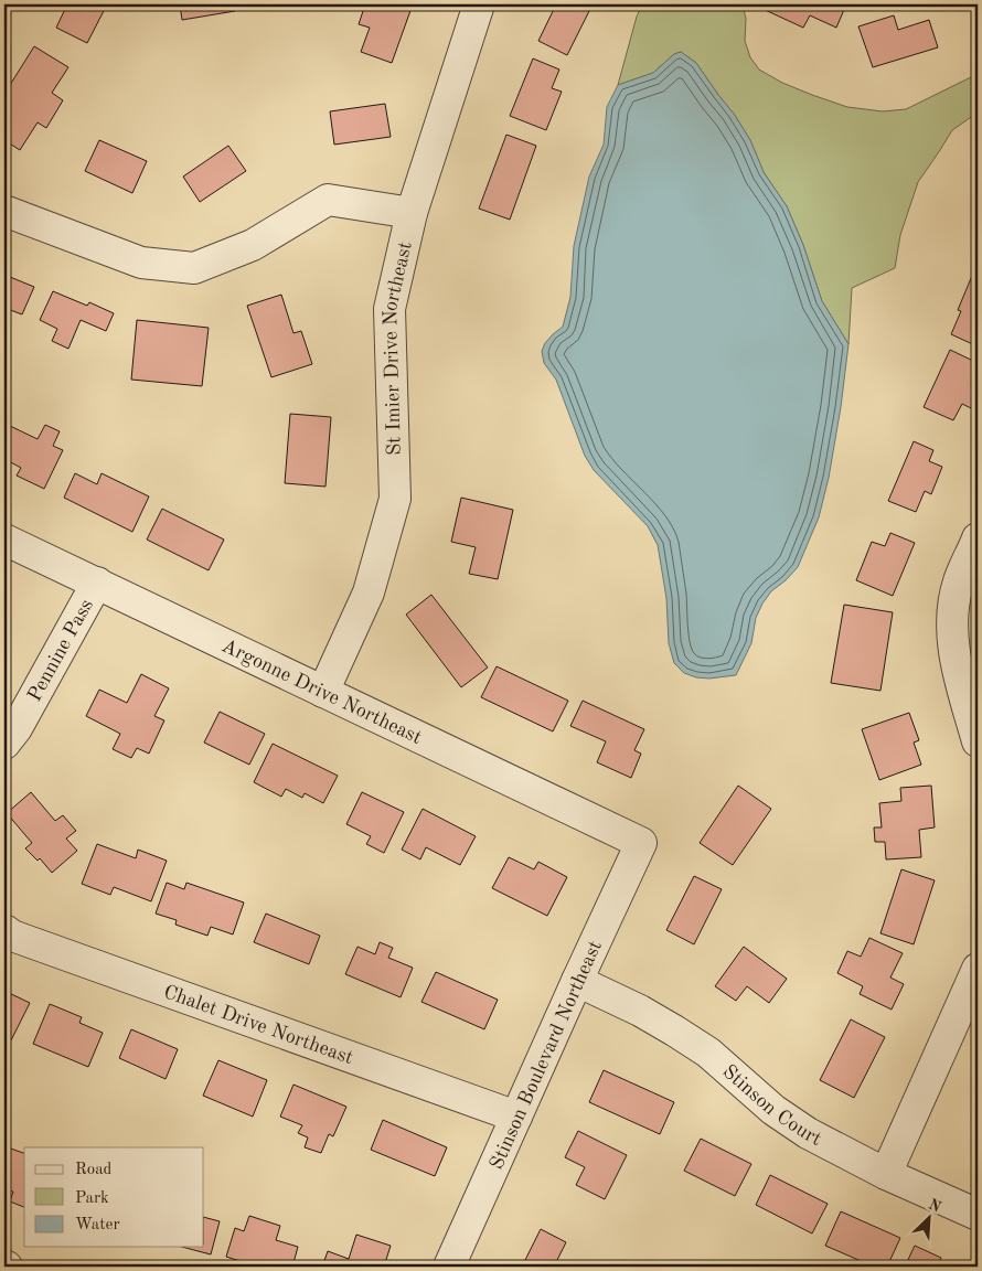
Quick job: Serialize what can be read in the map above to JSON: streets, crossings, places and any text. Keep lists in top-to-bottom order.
{
  "streets": {
    "street": [
      "St Imier Drive Northeast",
      "Pennine Pass",
      "Argonne Drive Northeast",
      "Chalet Drive Northeast",
      "Stinson Boulevard Northeast",
      "Stinson Court"
    ]
  },
  "crossings": [
    ["St Imier Drive Northeast", "Argonne Drive Northeast"],
    ["Pennine Pass", "Argonne Drive Northeast"],
    ["Argonne Drive Northeast", "Stinson Boulevard Northeast"],
    ["Chalet Drive Northeast", "Stinson Boulevard Northeast"],
    ["Stinson Boulevard Northeast", "Stinson Court"]
  ],
  "legend": ["Road", "Park", "Water"],
  "north": "top right"
}
